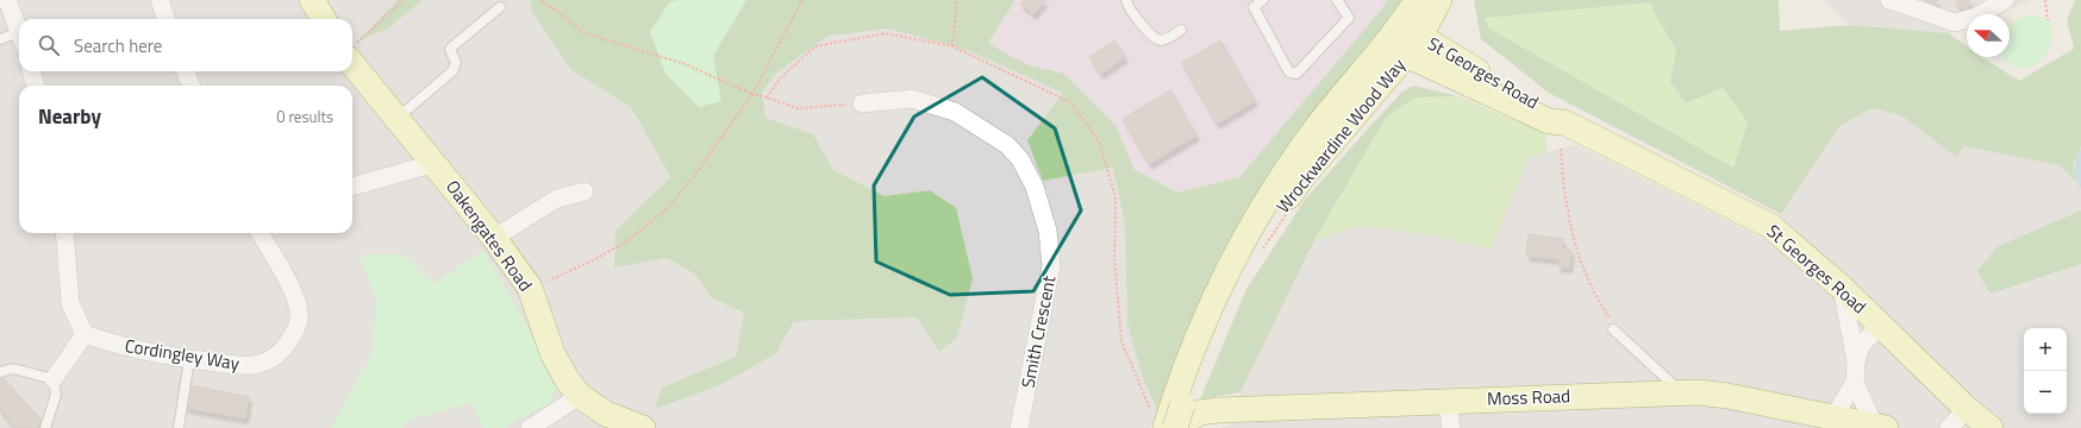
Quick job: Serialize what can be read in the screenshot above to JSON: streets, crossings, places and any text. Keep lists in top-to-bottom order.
{
  "streets": {
    "street": [
      "St Georges Road",
      "Wrockwardine Wood Way",
      "Oakengates Road",
      "Smith Crescent",
      "Cordingley Way",
      "Moss Road"
    ]
  },
  "crossings": [
    ["St Georges Road", "Wrockwardine Wood Way"],
    ["Wrockwardine Wood Way", "Moss Road"]
  ],
  "north": "left",
  "page": {
    "search": "Search here",
    "heading": ["Nearby", "0 results"],
    "map_buttons": ["+", "−"]
  }
}
